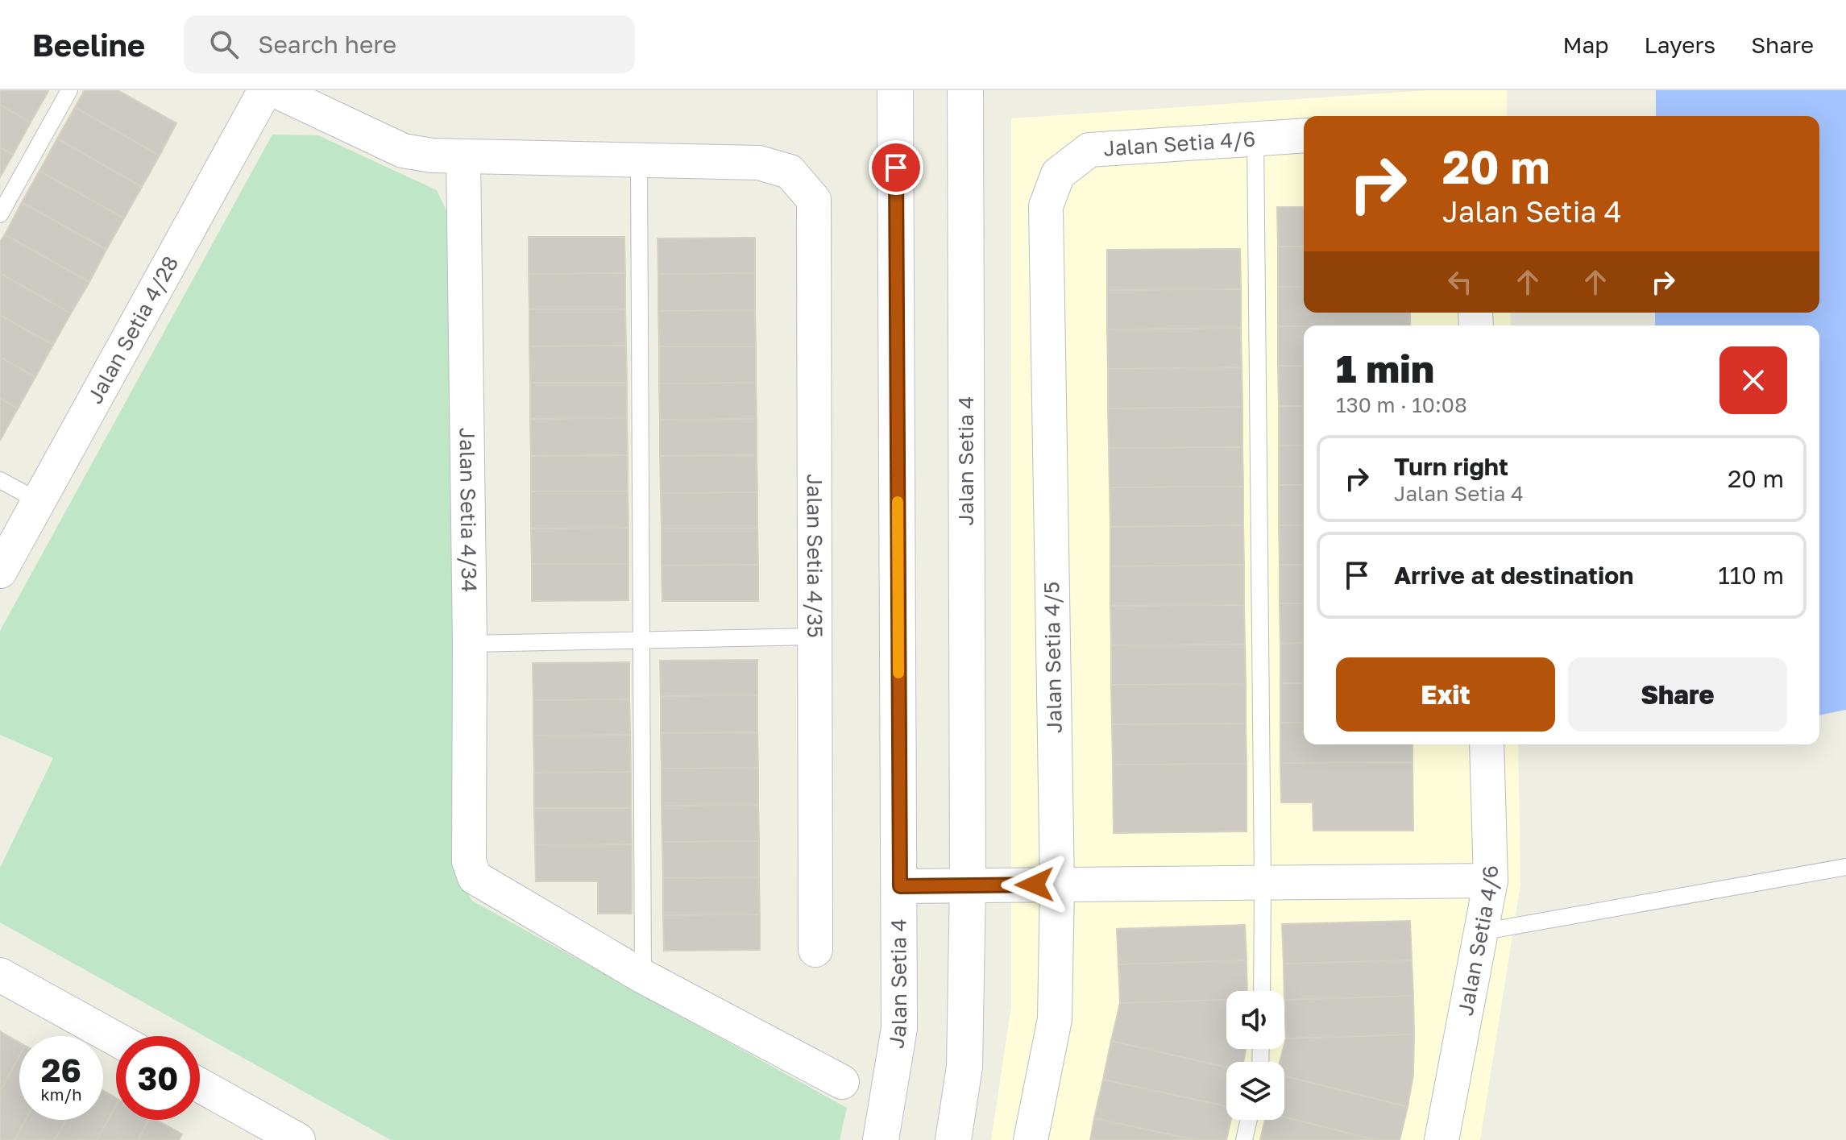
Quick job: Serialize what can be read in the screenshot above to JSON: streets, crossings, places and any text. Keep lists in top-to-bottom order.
{
  "streets": {
    "street": [
      "Jalan Setia 4/6",
      "Jalan Setia 4/28",
      "Jalan Setia 4",
      "Jalan Setia 4/34",
      "Jalan Setia 4/35",
      "Jalan Setia 4/5"
    ]
  },
  "crossings": [
    ["Jalan Setia 4/6", "Jalan Setia 4/5"]
  ],
  "page": {
    "header": "Beeline",
    "search": "Search here",
    "nav": ["Map", "Layers", "Share"],
    "turn": ["20 m", "Jalan Setia 4"],
    "heading": ["1 min", "130 m · 10:08"],
    "list": [
      {
        "name": "Turn right",
        "note": "Jalan Setia 4",
        "value": "20 m"
      },
      {
        "name": "Arrive at destination",
        "value": "110 m"
      }
    ],
    "buttons": ["Exit", "Share"],
    "speed": "26 km/h",
    "limit": "30"
  }
}
